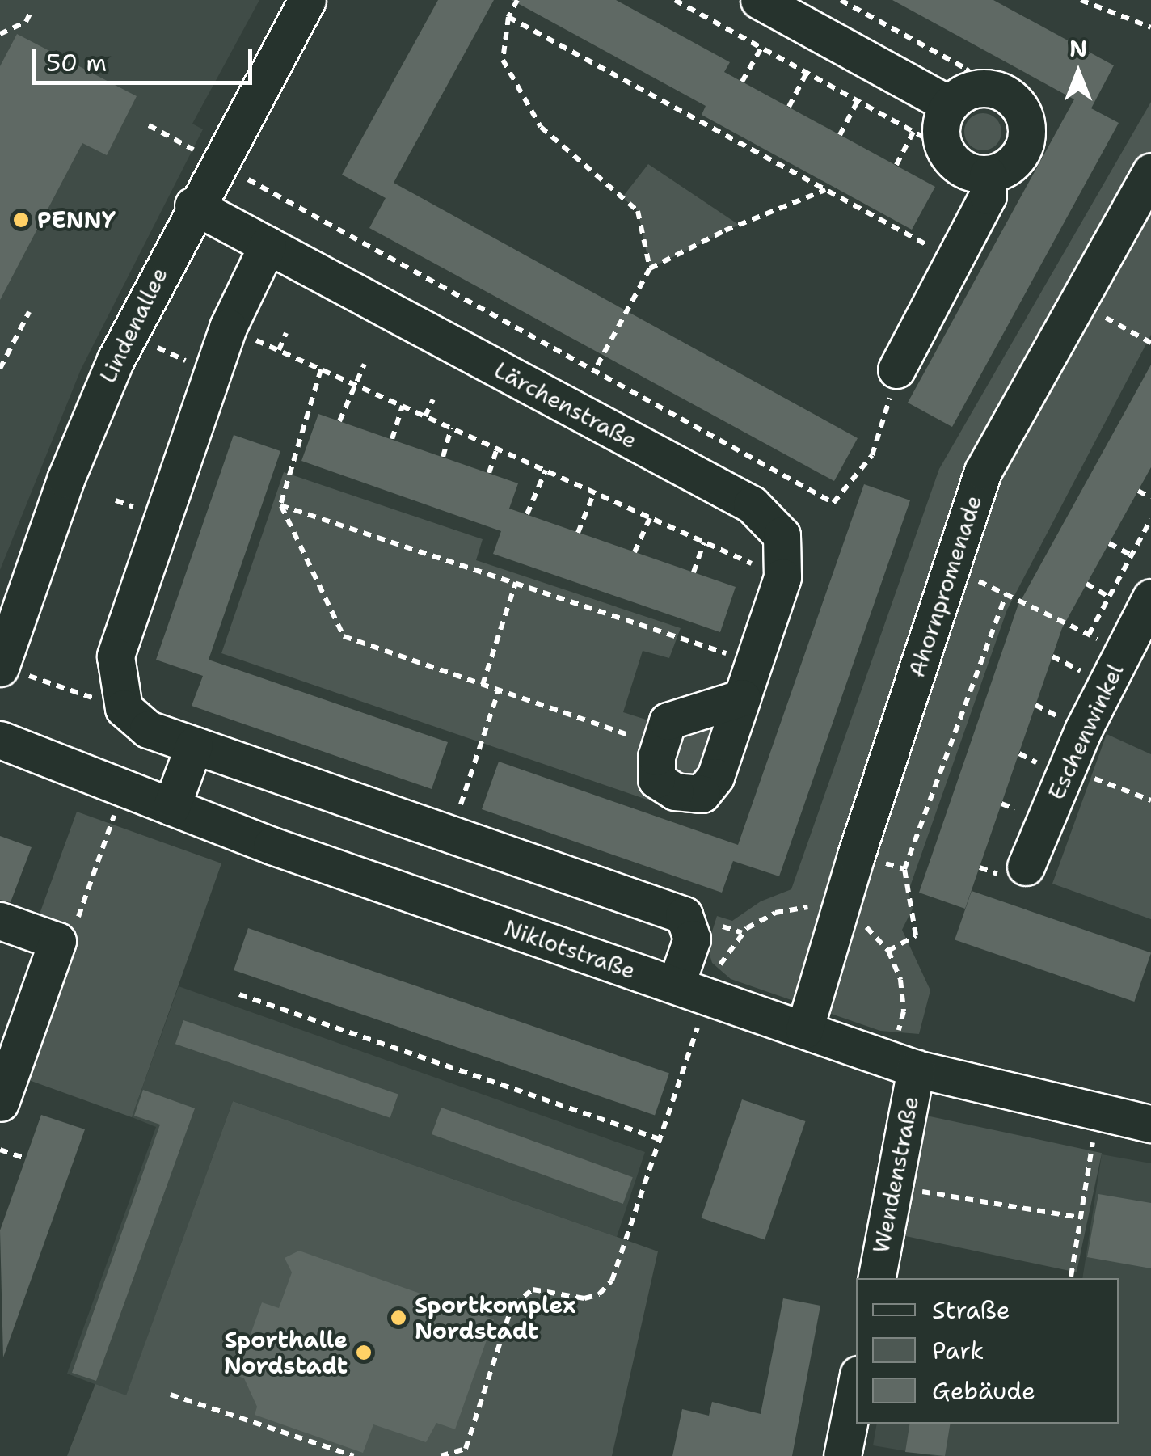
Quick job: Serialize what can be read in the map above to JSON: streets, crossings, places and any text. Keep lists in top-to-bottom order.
{
  "streets": {
    "street": [
      "Lindenallee",
      "Lärchenstraße",
      "Ahornpromenade",
      "Eschenwinkel",
      "Niklotstraße",
      "Wendenstraße"
    ]
  },
  "crossings": [
    ["Lindenallee", "Lärchenstraße"],
    ["Ahornpromenade", "Niklotstraße"],
    ["Niklotstraße", "Wendenstraße"]
  ],
  "places": ["PENNY", "Sportkomplex Nordstadt", "Sporthalle Nordstadt"],
  "legend": ["Straße", "Park", "Gebäude"],
  "scale_bar": "50 m",
  "north": "top"
}
